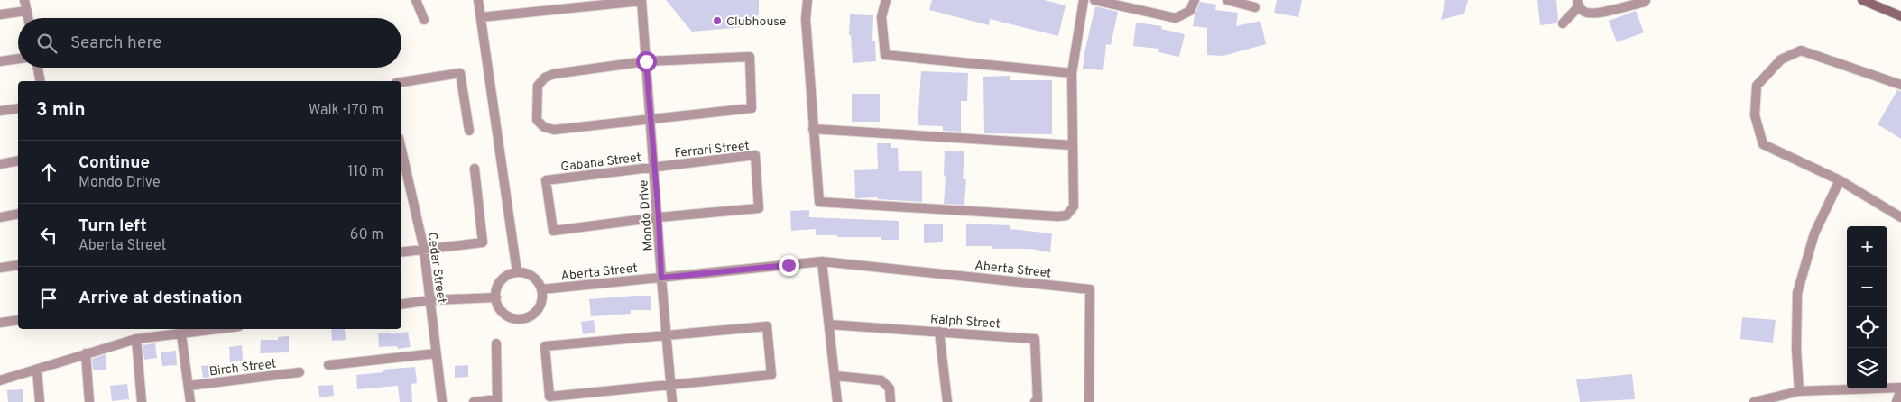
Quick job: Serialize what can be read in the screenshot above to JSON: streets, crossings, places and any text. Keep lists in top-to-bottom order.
{
  "streets": {
    "street": [
      "Ferrari Street",
      "Gabana Street",
      "Mondo Drive",
      "Cedar Street",
      "Aberta Street",
      "Ralph Street",
      "Birch Street"
    ]
  },
  "crossings": [
    ["Ferrari Street", "Gabana Street"],
    ["Ferrari Street", "Mondo Drive"],
    ["Gabana Street", "Mondo Drive"],
    ["Mondo Drive", "Aberta Street"]
  ],
  "places": ["Clubhouse"],
  "page": {
    "search": "Search here",
    "heading": ["3 min", "Walk · 170 m"],
    "list": [
      ["Continue", "Mondo Drive", "110 m"],
      ["Turn left", "Aberta Street", "60 m"],
      "Arrive at destination"
    ],
    "map_buttons": ["+", "−"]
  }
}
